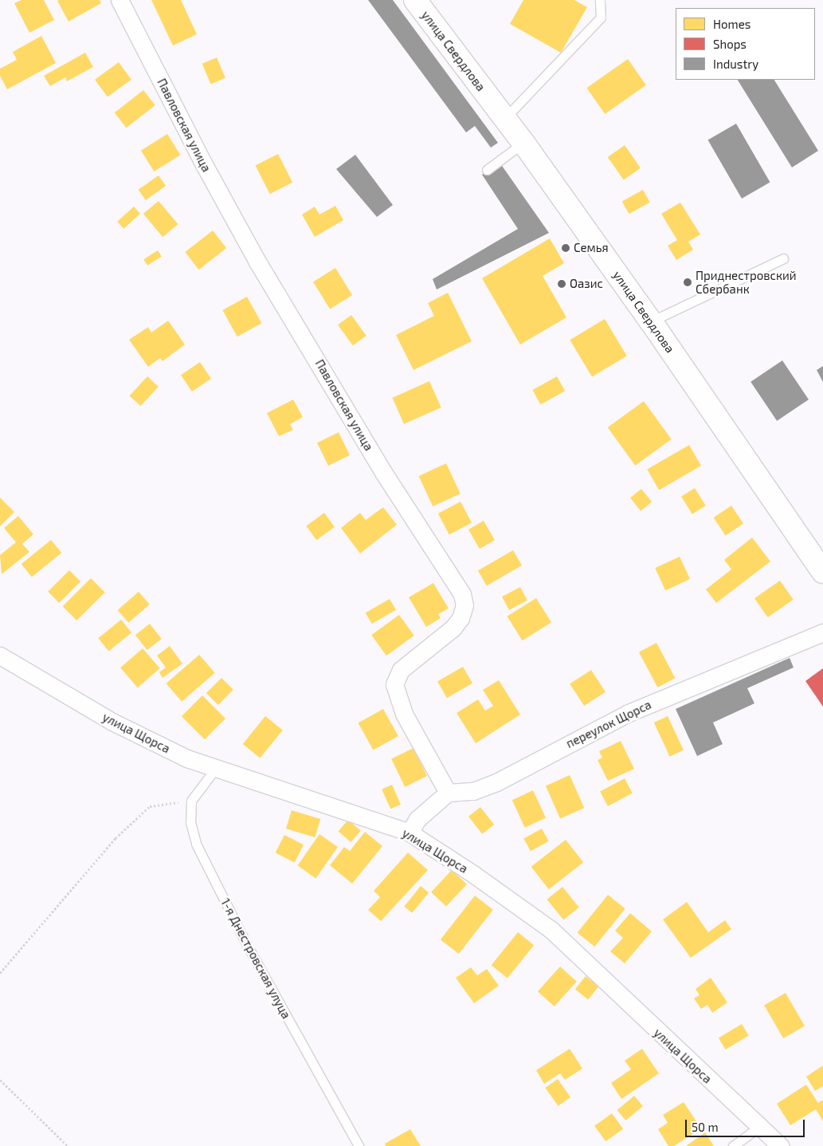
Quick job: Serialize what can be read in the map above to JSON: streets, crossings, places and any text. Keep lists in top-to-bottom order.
{
  "streets": {
    "highway": ["улица Свердлова"],
    "street": ["Павловская улица", "переулок Щорса", "улица Щорса"],
    "lane": ["1-я Днестровская улуца"]
  },
  "crossings": [
    ["Павловская улица", "переулок Щорса"]
  ],
  "places": ["Семья", "Приднестровский Сбербанк", "Оазис"],
  "legend": ["Homes", "Shops", "Industry"],
  "scale_bar": "50 m"
}
